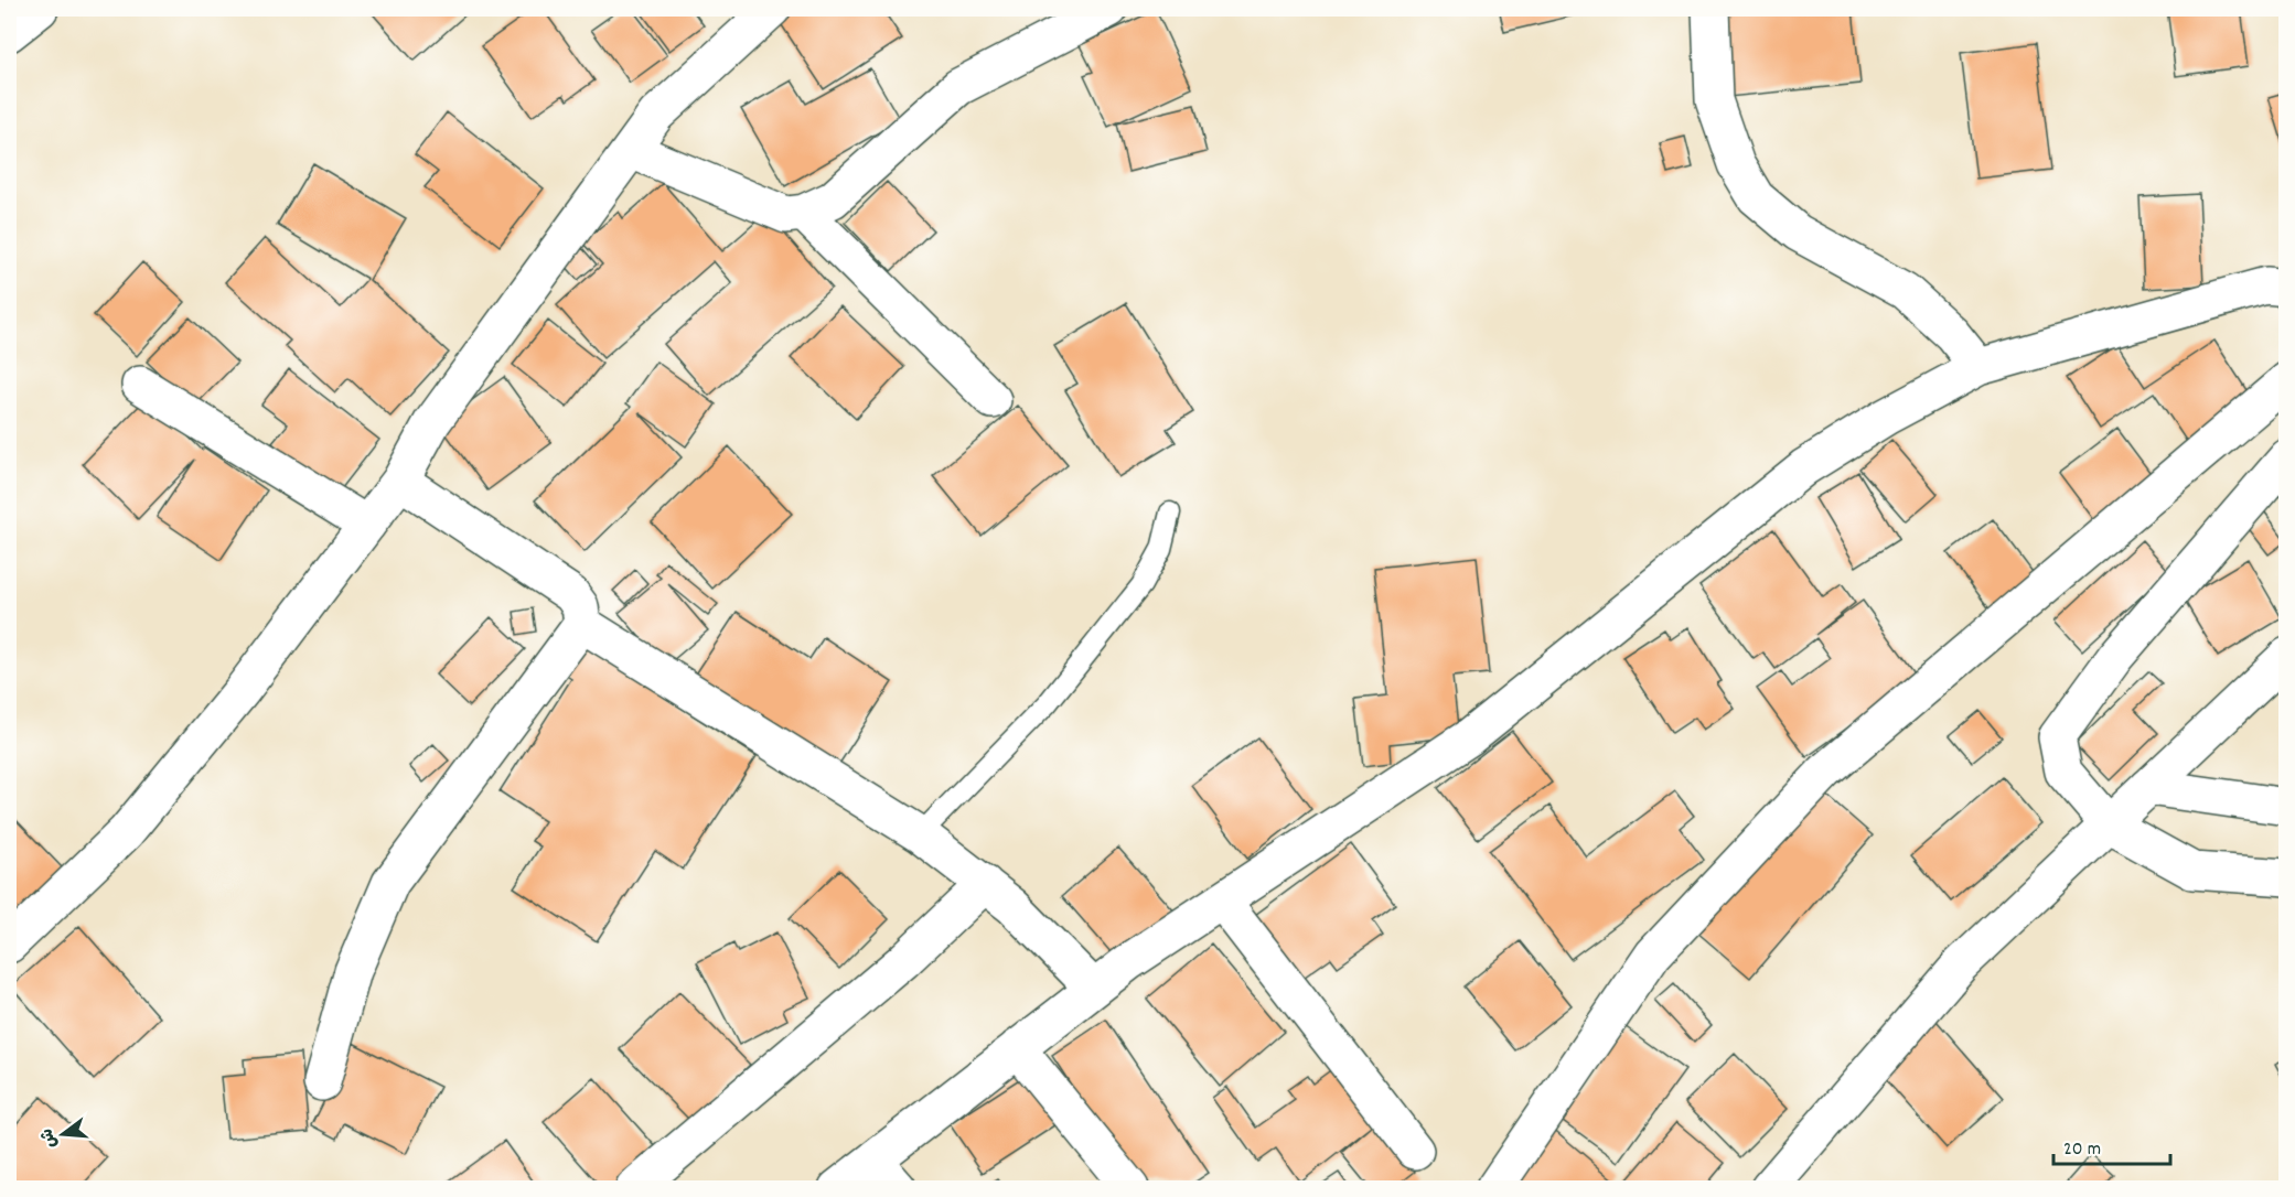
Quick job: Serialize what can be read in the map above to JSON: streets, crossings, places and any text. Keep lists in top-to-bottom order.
{
  "scale_bar": "20 m",
  "north": "left"
}
